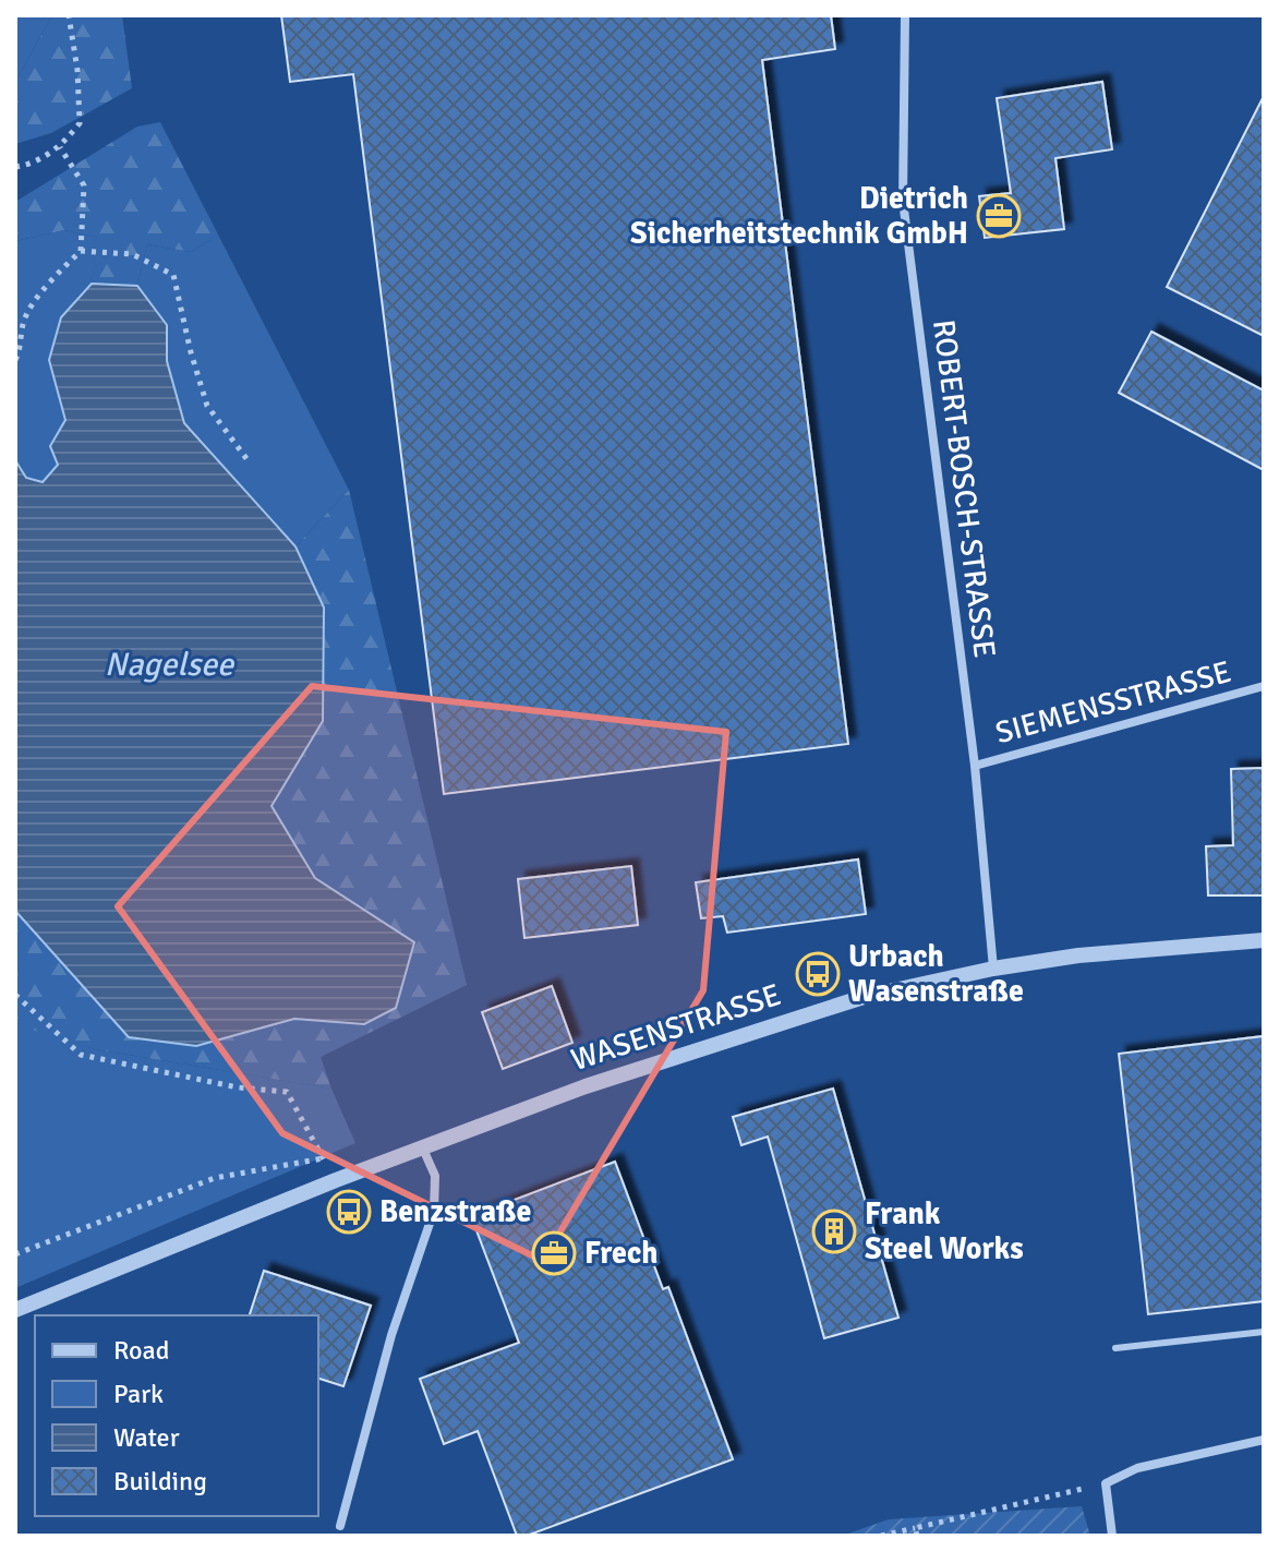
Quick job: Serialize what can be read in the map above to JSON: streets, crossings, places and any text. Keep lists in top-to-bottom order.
{
  "streets": {
    "street": ["ROBERT-BOSCH-STRASSE", "SIEMENSSTRASSE", "WASENSTRASSE"]
  },
  "crossings": [
    ["ROBERT-BOSCH-STRASSE", "SIEMENSSTRASSE"],
    ["ROBERT-BOSCH-STRASSE", "WASENSTRASSE"]
  ],
  "water": ["Nagelsee"],
  "places": {
    "office": ["Dietrich Sicherheitstechnik GmbH", "Frech"],
    "bus stop": ["Urbach Wasenstraße", "Benzstraße"],
    "building": ["Frank Steel Works"]
  },
  "legend": [
    "Road",
    "Park",
    "Water",
    "Building"
  ]
}
